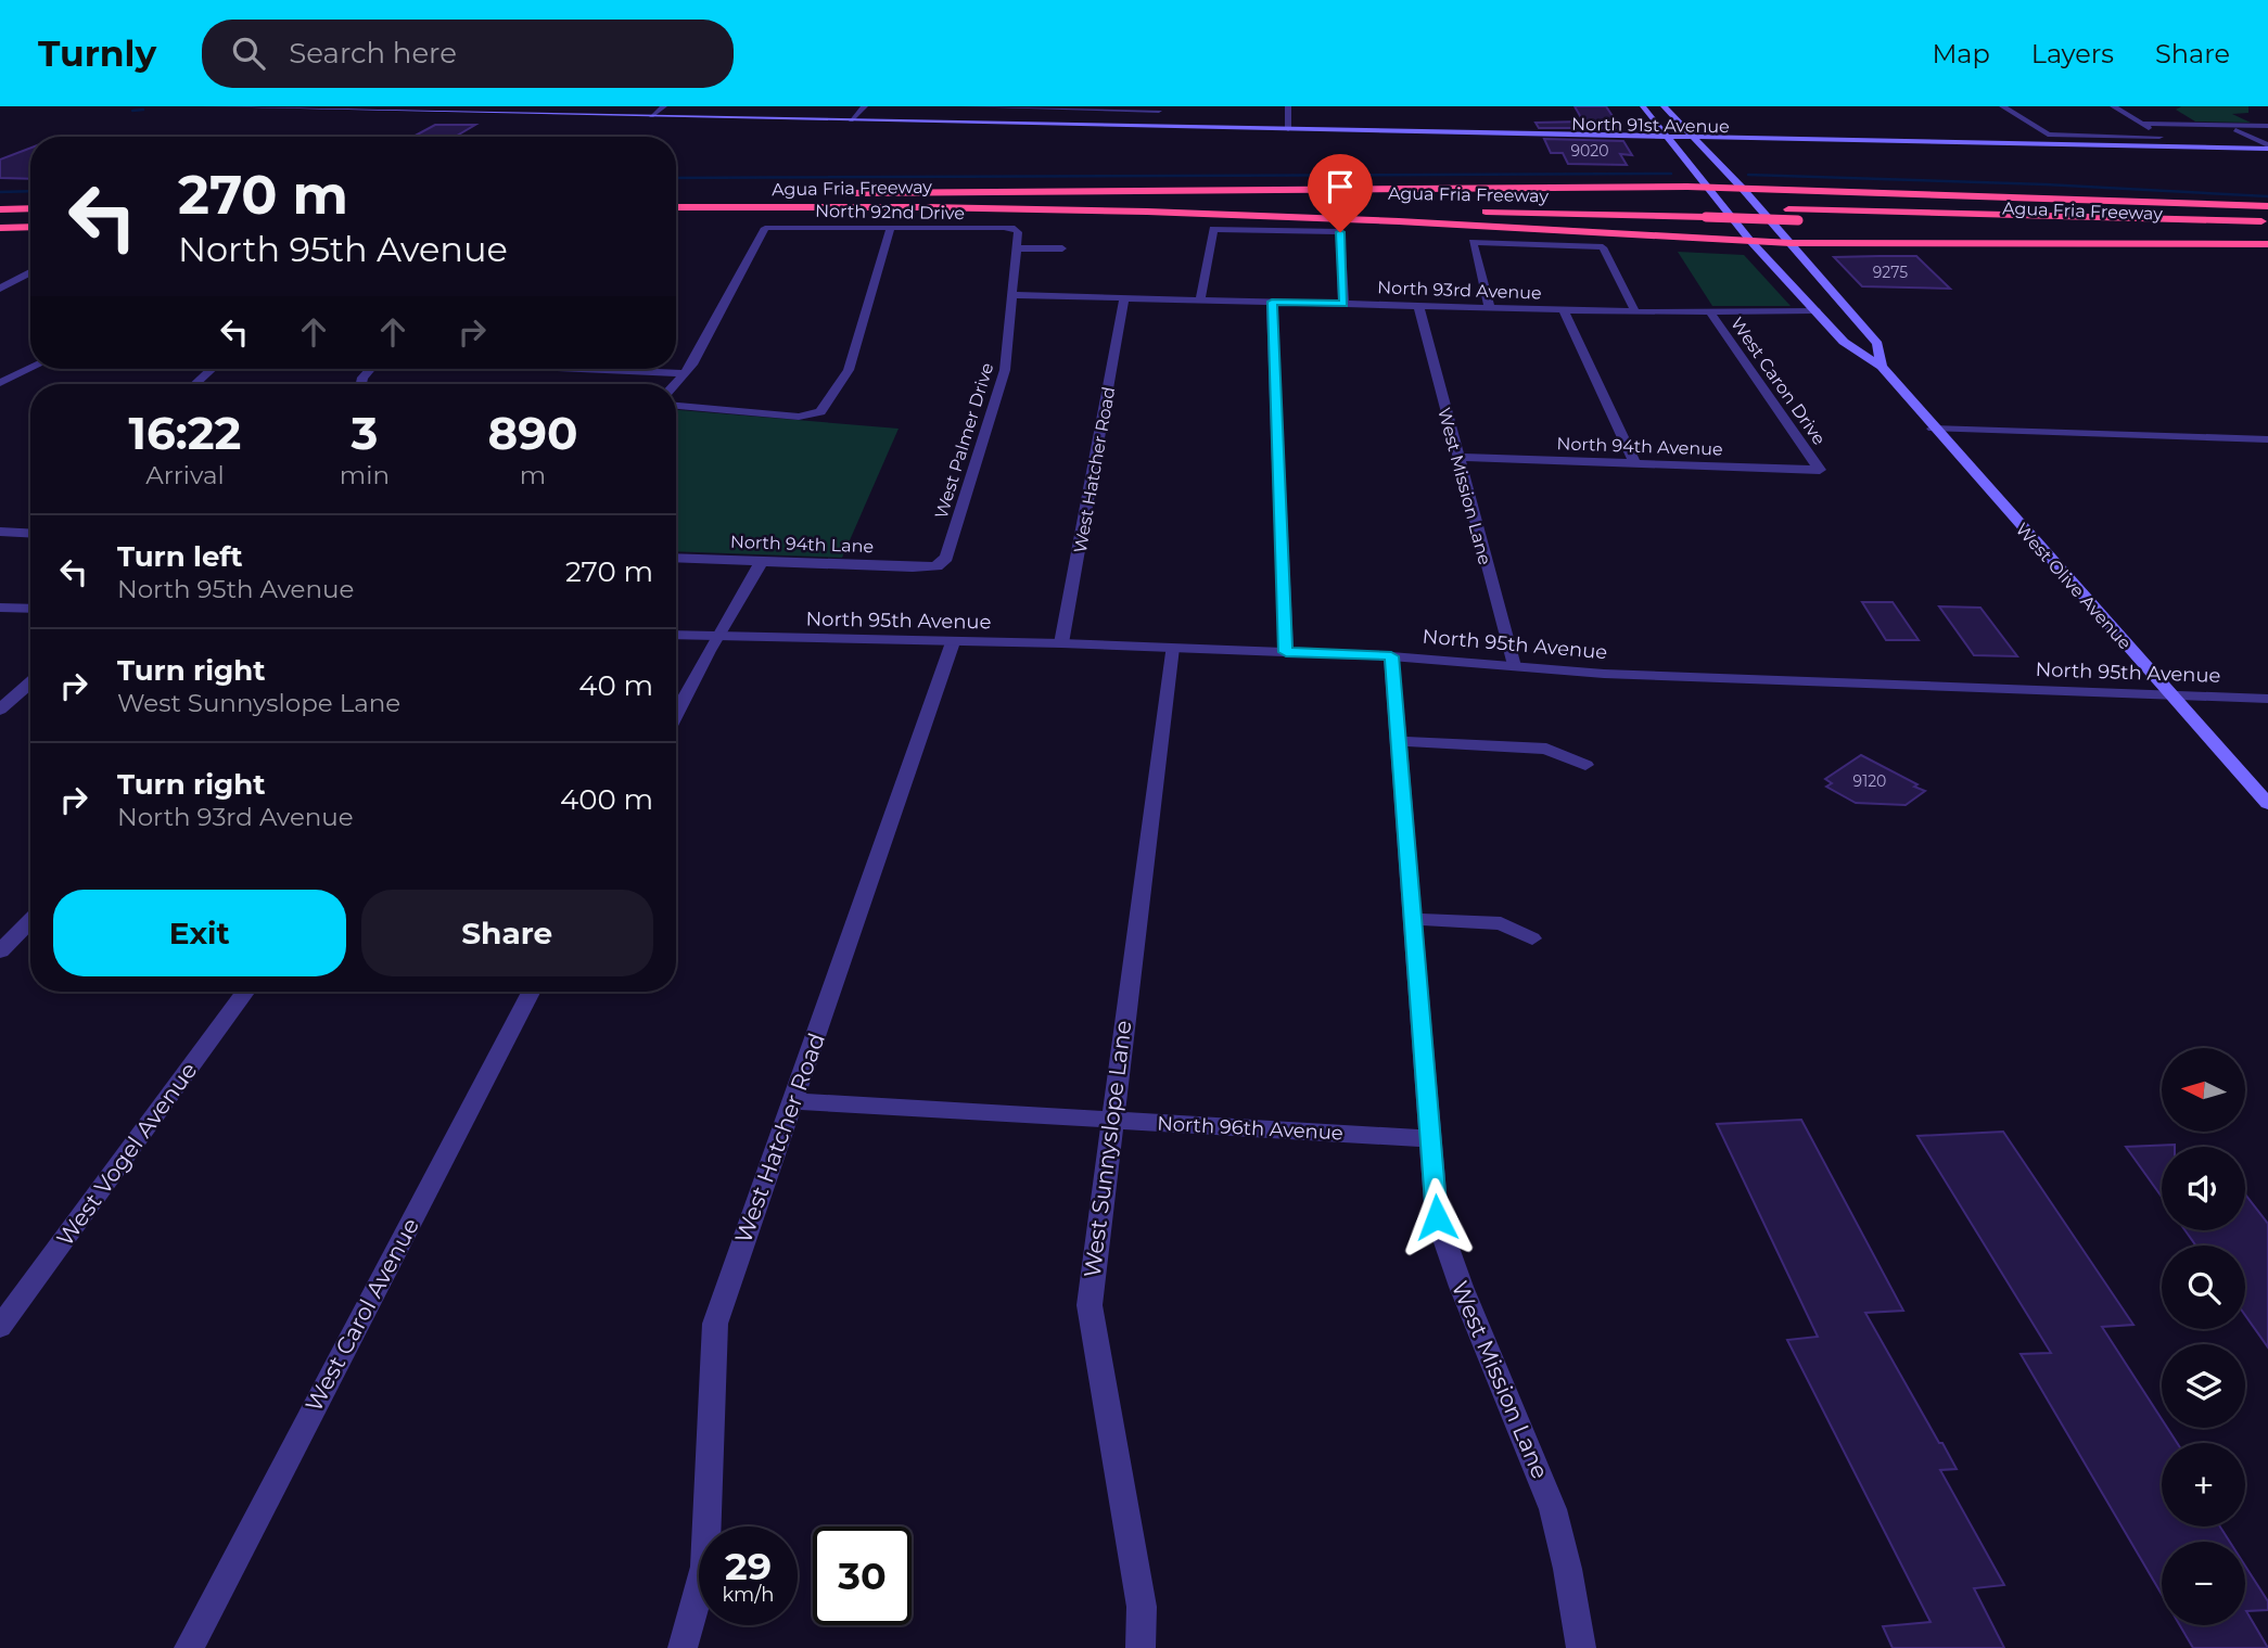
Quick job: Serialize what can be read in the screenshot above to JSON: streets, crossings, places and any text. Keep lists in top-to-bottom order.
{
  "streets": {
    "highway": ["Agua Fria Freeway"],
    "main road": ["North 91st Avenue", "West Olive Avenue"],
    "street": [
      "North 92nd Drive",
      "North 93rd Avenue",
      "West Caron Drive",
      "West Palmer Drive",
      "North 94th Avenue",
      "West Hatcher Road",
      "West Mission Lane",
      "North 94th Lane",
      "North 95th Avenue",
      "North 96th Avenue",
      "West Sunnyslope Lane",
      "West Vogel Avenue",
      "West Carol Avenue"
    ]
  },
  "crossings": [
    ["North 91st Avenue", "West Olive Avenue"],
    ["Agua Fria Freeway", "West Olive Avenue"],
    ["North 92nd Drive", "West Palmer Drive"],
    ["North 93rd Avenue", "West Caron Drive"],
    ["North 93rd Avenue", "West Palmer Drive"],
    ["North 93rd Avenue", "West Hatcher Road"],
    ["North 93rd Avenue", "West Mission Lane"],
    ["North 93rd Avenue", "West Olive Avenue"],
    ["West Caron Drive", "North 94th Avenue"],
    ["West Palmer Drive", "North 94th Lane"],
    ["North 94th Avenue", "West Mission Lane"],
    ["West Hatcher Road", "North 95th Avenue"],
    ["West Hatcher Road", "North 96th Avenue"],
    ["West Mission Lane", "North 95th Avenue"],
    ["West Mission Lane", "North 96th Avenue"],
    ["West Olive Avenue", "North 95th Avenue"],
    ["North 95th Avenue", "West Sunnyslope Lane"],
    ["North 96th Avenue", "West Sunnyslope Lane"]
  ],
  "house_numbers": ["9020", "9275", "9120"],
  "north": "left",
  "page": {
    "header": "Turnly",
    "search": "Search here",
    "nav": ["Map", "Layers", "Share"],
    "turn": ["270 m", "North 95th Avenue"],
    "eta": [
      "16:22",
      "Arrival",
      "3",
      "min",
      "890",
      "m"
    ],
    "list": [
      {
        "name": "Turn left",
        "note": "North 95th Avenue",
        "value": "270 m"
      },
      {
        "name": "Turn right",
        "note": "West Sunnyslope Lane",
        "value": "40 m"
      },
      {
        "name": "Turn right",
        "note": "North 93rd Avenue",
        "value": "400 m"
      }
    ],
    "buttons": ["Exit", "Share"],
    "map_buttons": ["+", "−"],
    "speed": "29 km/h",
    "limit": "30"
  }
}
